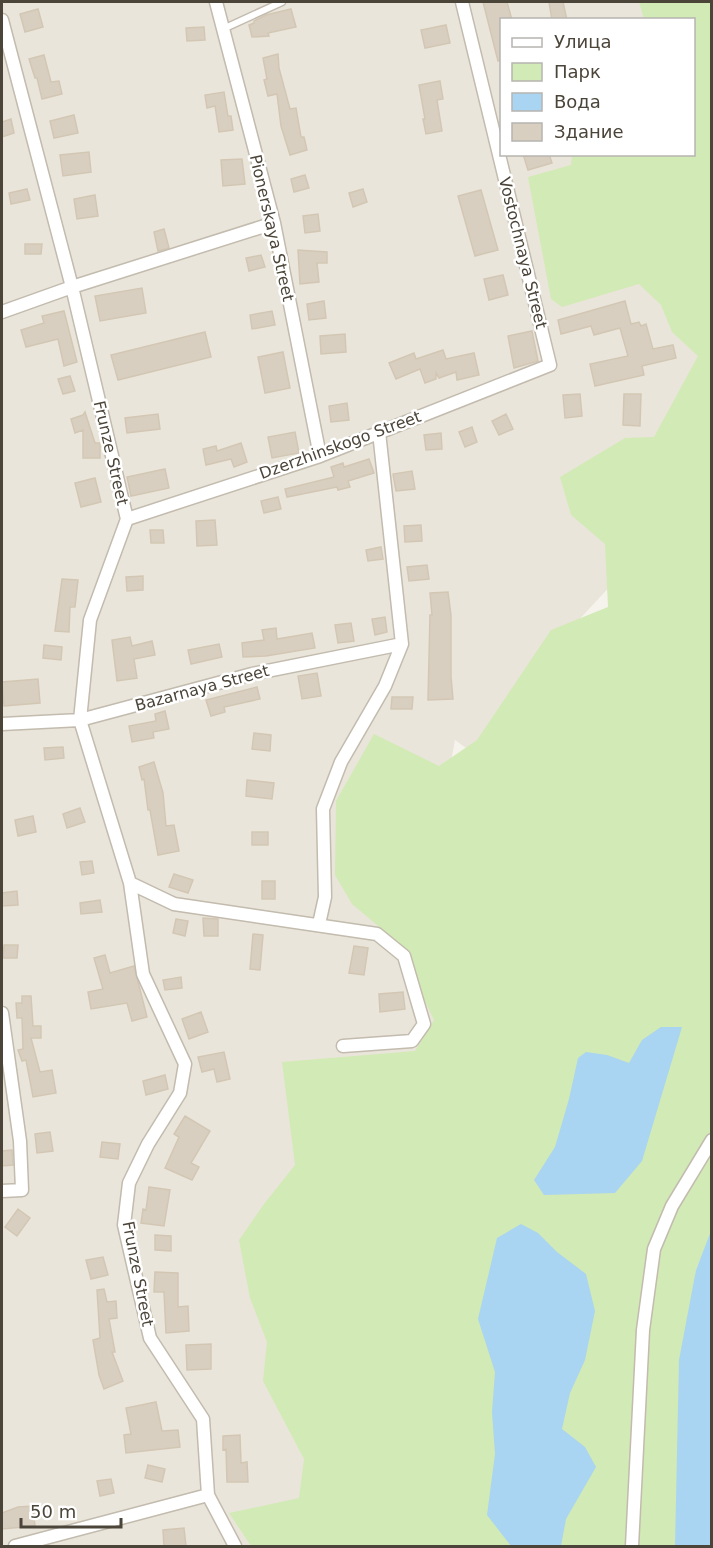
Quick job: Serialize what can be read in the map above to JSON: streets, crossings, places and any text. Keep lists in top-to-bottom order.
{
  "streets": {
    "street": [
      "Pionerskaya Street",
      "Vostochnaya Street",
      "Dzerzhinskogo Street",
      "Frunze Street",
      "Bazarnaya Street"
    ]
  },
  "crossings": [
    ["Pionerskaya Street", "Dzerzhinskogo Street"],
    ["Vostochnaya Street", "Dzerzhinskogo Street"],
    ["Dzerzhinskogo Street", "Frunze Street"],
    ["Frunze Street", "Bazarnaya Street"]
  ],
  "legend": [
    "Улица",
    "Парк",
    "Вода",
    "Здание"
  ],
  "scale_bar": "50 m"
}
